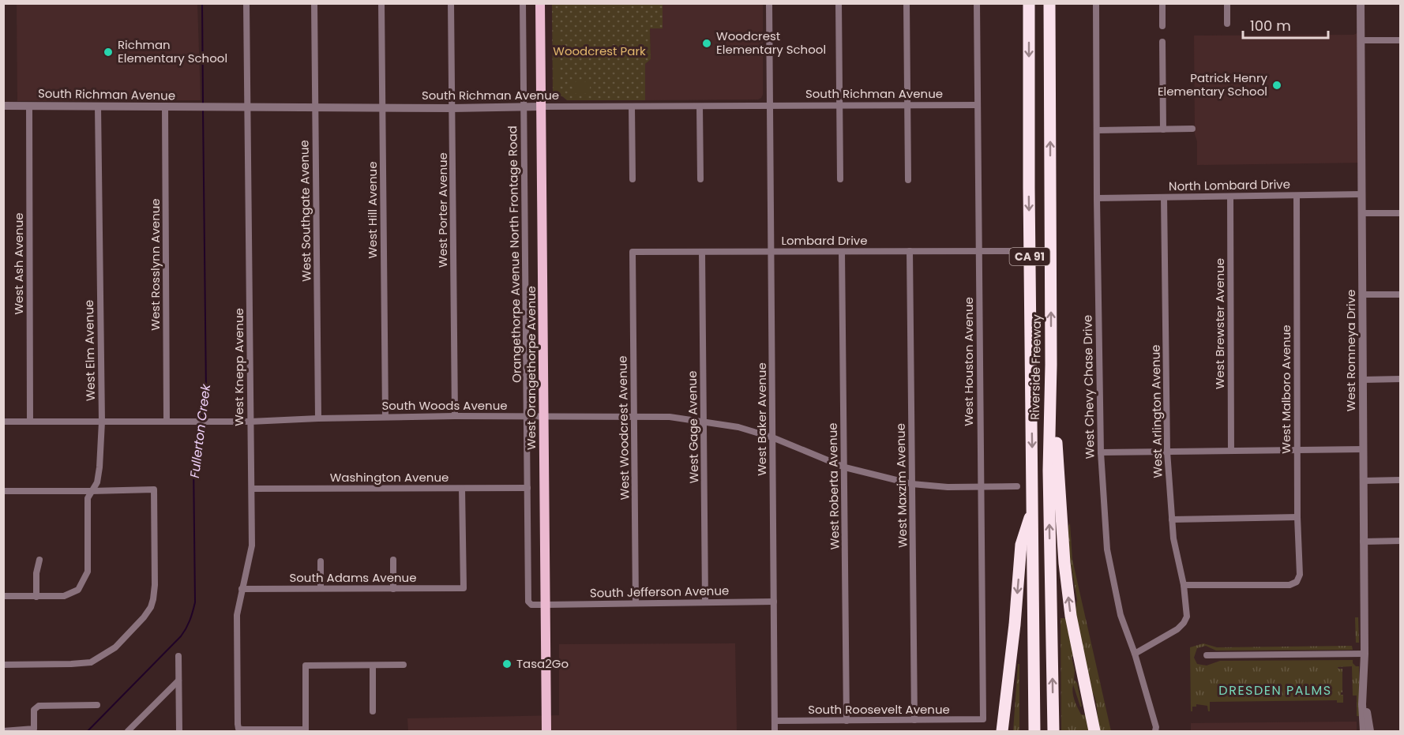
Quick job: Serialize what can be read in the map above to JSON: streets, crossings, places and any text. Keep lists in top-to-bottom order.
{
  "streets": {
    "highway": ["CA 91", "Riverside Freeway"],
    "main road": ["West Orangethorpe Avenue"],
    "street": [
      "South Richman Avenue",
      "North Lombard Drive",
      "West Hill Avenue",
      "West Porter Avenue",
      "West Southgate Avenue",
      "Lombard Drive",
      "Orangethorpe Avenue North Frontage Road",
      "West Ash Avenue",
      "West Rosslynn Avenue",
      "West Brewster Avenue",
      "West Elm Avenue",
      "West Romneya Drive",
      "West Houston Avenue",
      "West Knepp Avenue",
      "West Chevy Chase Drive",
      "West Malboro Avenue",
      "South Woods Avenue",
      "West Arlington Avenue",
      "West Baker Avenue",
      "West Gage Avenue",
      "West Woodcrest Avenue",
      "Washington Avenue",
      "West Maxzim Avenue",
      "West Roberta Avenue",
      "South Adams Avenue",
      "South Jefferson Avenue",
      "South Roosevelt Avenue"
    ]
  },
  "crossings": [
    ["South Richman Avenue", "West Hill Avenue"],
    ["South Richman Avenue", "West Porter Avenue"],
    ["South Richman Avenue", "West Southgate Avenue"],
    ["South Richman Avenue", "Orangethorpe Avenue North Frontage Road"],
    ["South Richman Avenue", "West Ash Avenue"],
    ["South Richman Avenue", "West Rosslynn Avenue"],
    ["South Richman Avenue", "West Elm Avenue"],
    ["South Richman Avenue", "West Houston Avenue"],
    ["South Richman Avenue", "West Knepp Avenue"],
    ["South Richman Avenue", "West Orangethorpe Avenue"],
    ["South Richman Avenue", "West Baker Avenue"],
    ["North Lombard Drive", "West Brewster Avenue"],
    ["North Lombard Drive", "West Romneya Drive"],
    ["North Lombard Drive", "West Chevy Chase Drive"],
    ["North Lombard Drive", "West Malboro Avenue"],
    ["North Lombard Drive", "West Arlington Avenue"],
    ["West Hill Avenue", "South Woods Avenue"],
    ["West Porter Avenue", "South Woods Avenue"],
    ["West Southgate Avenue", "South Woods Avenue"],
    ["Lombard Drive", "West Houston Avenue"],
    ["Lombard Drive", "West Baker Avenue"],
    ["Lombard Drive", "West Gage Avenue"],
    ["Lombard Drive", "West Woodcrest Avenue"],
    ["Lombard Drive", "West Maxzim Avenue"],
    ["Lombard Drive", "West Roberta Avenue"],
    ["Orangethorpe Avenue North Frontage Road", "West Orangethorpe Avenue"],
    ["Orangethorpe Avenue North Frontage Road", "South Woods Avenue"],
    ["Orangethorpe Avenue North Frontage Road", "Washington Avenue"],
    ["Orangethorpe Avenue North Frontage Road", "South Jefferson Avenue"],
    ["West Ash Avenue", "South Woods Avenue"],
    ["West Rosslynn Avenue", "South Woods Avenue"],
    ["West Elm Avenue", "South Woods Avenue"],
    ["West Houston Avenue", "South Woods Avenue"],
    ["West Houston Avenue", "South Roosevelt Avenue"],
    ["West Knepp Avenue", "South Woods Avenue"],
    ["West Knepp Avenue", "Washington Avenue"],
    ["West Knepp Avenue", "South Adams Avenue"],
    ["West Orangethorpe Avenue", "South Woods Avenue"],
    ["West Orangethorpe Avenue", "South Jefferson Avenue"],
    ["West Chevy Chase Drive", "West Arlington Avenue"],
    ["West Malboro Avenue", "West Arlington Avenue"],
    ["South Woods Avenue", "West Baker Avenue"],
    ["South Woods Avenue", "West Gage Avenue"],
    ["South Woods Avenue", "West Woodcrest Avenue"],
    ["South Woods Avenue", "West Maxzim Avenue"],
    ["South Woods Avenue", "West Roberta Avenue"],
    ["West Baker Avenue", "South Jefferson Avenue"],
    ["West Baker Avenue", "South Roosevelt Avenue"],
    ["West Gage Avenue", "South Jefferson Avenue"],
    ["West Woodcrest Avenue", "South Jefferson Avenue"],
    ["Washington Avenue", "South Adams Avenue"],
    ["West Maxzim Avenue", "South Roosevelt Avenue"],
    ["West Roberta Avenue", "South Roosevelt Avenue"]
  ],
  "districts": ["DRESDEN PALMS"],
  "water": ["Fullerton Creek"],
  "parks": ["Woodcrest Park"],
  "places": [
    "Woodcrest Elementary School",
    "Richman Elementary School",
    "Patrick Henry Elementary School",
    "Tasa2Go"
  ],
  "scale_bar": "100 m"
}
